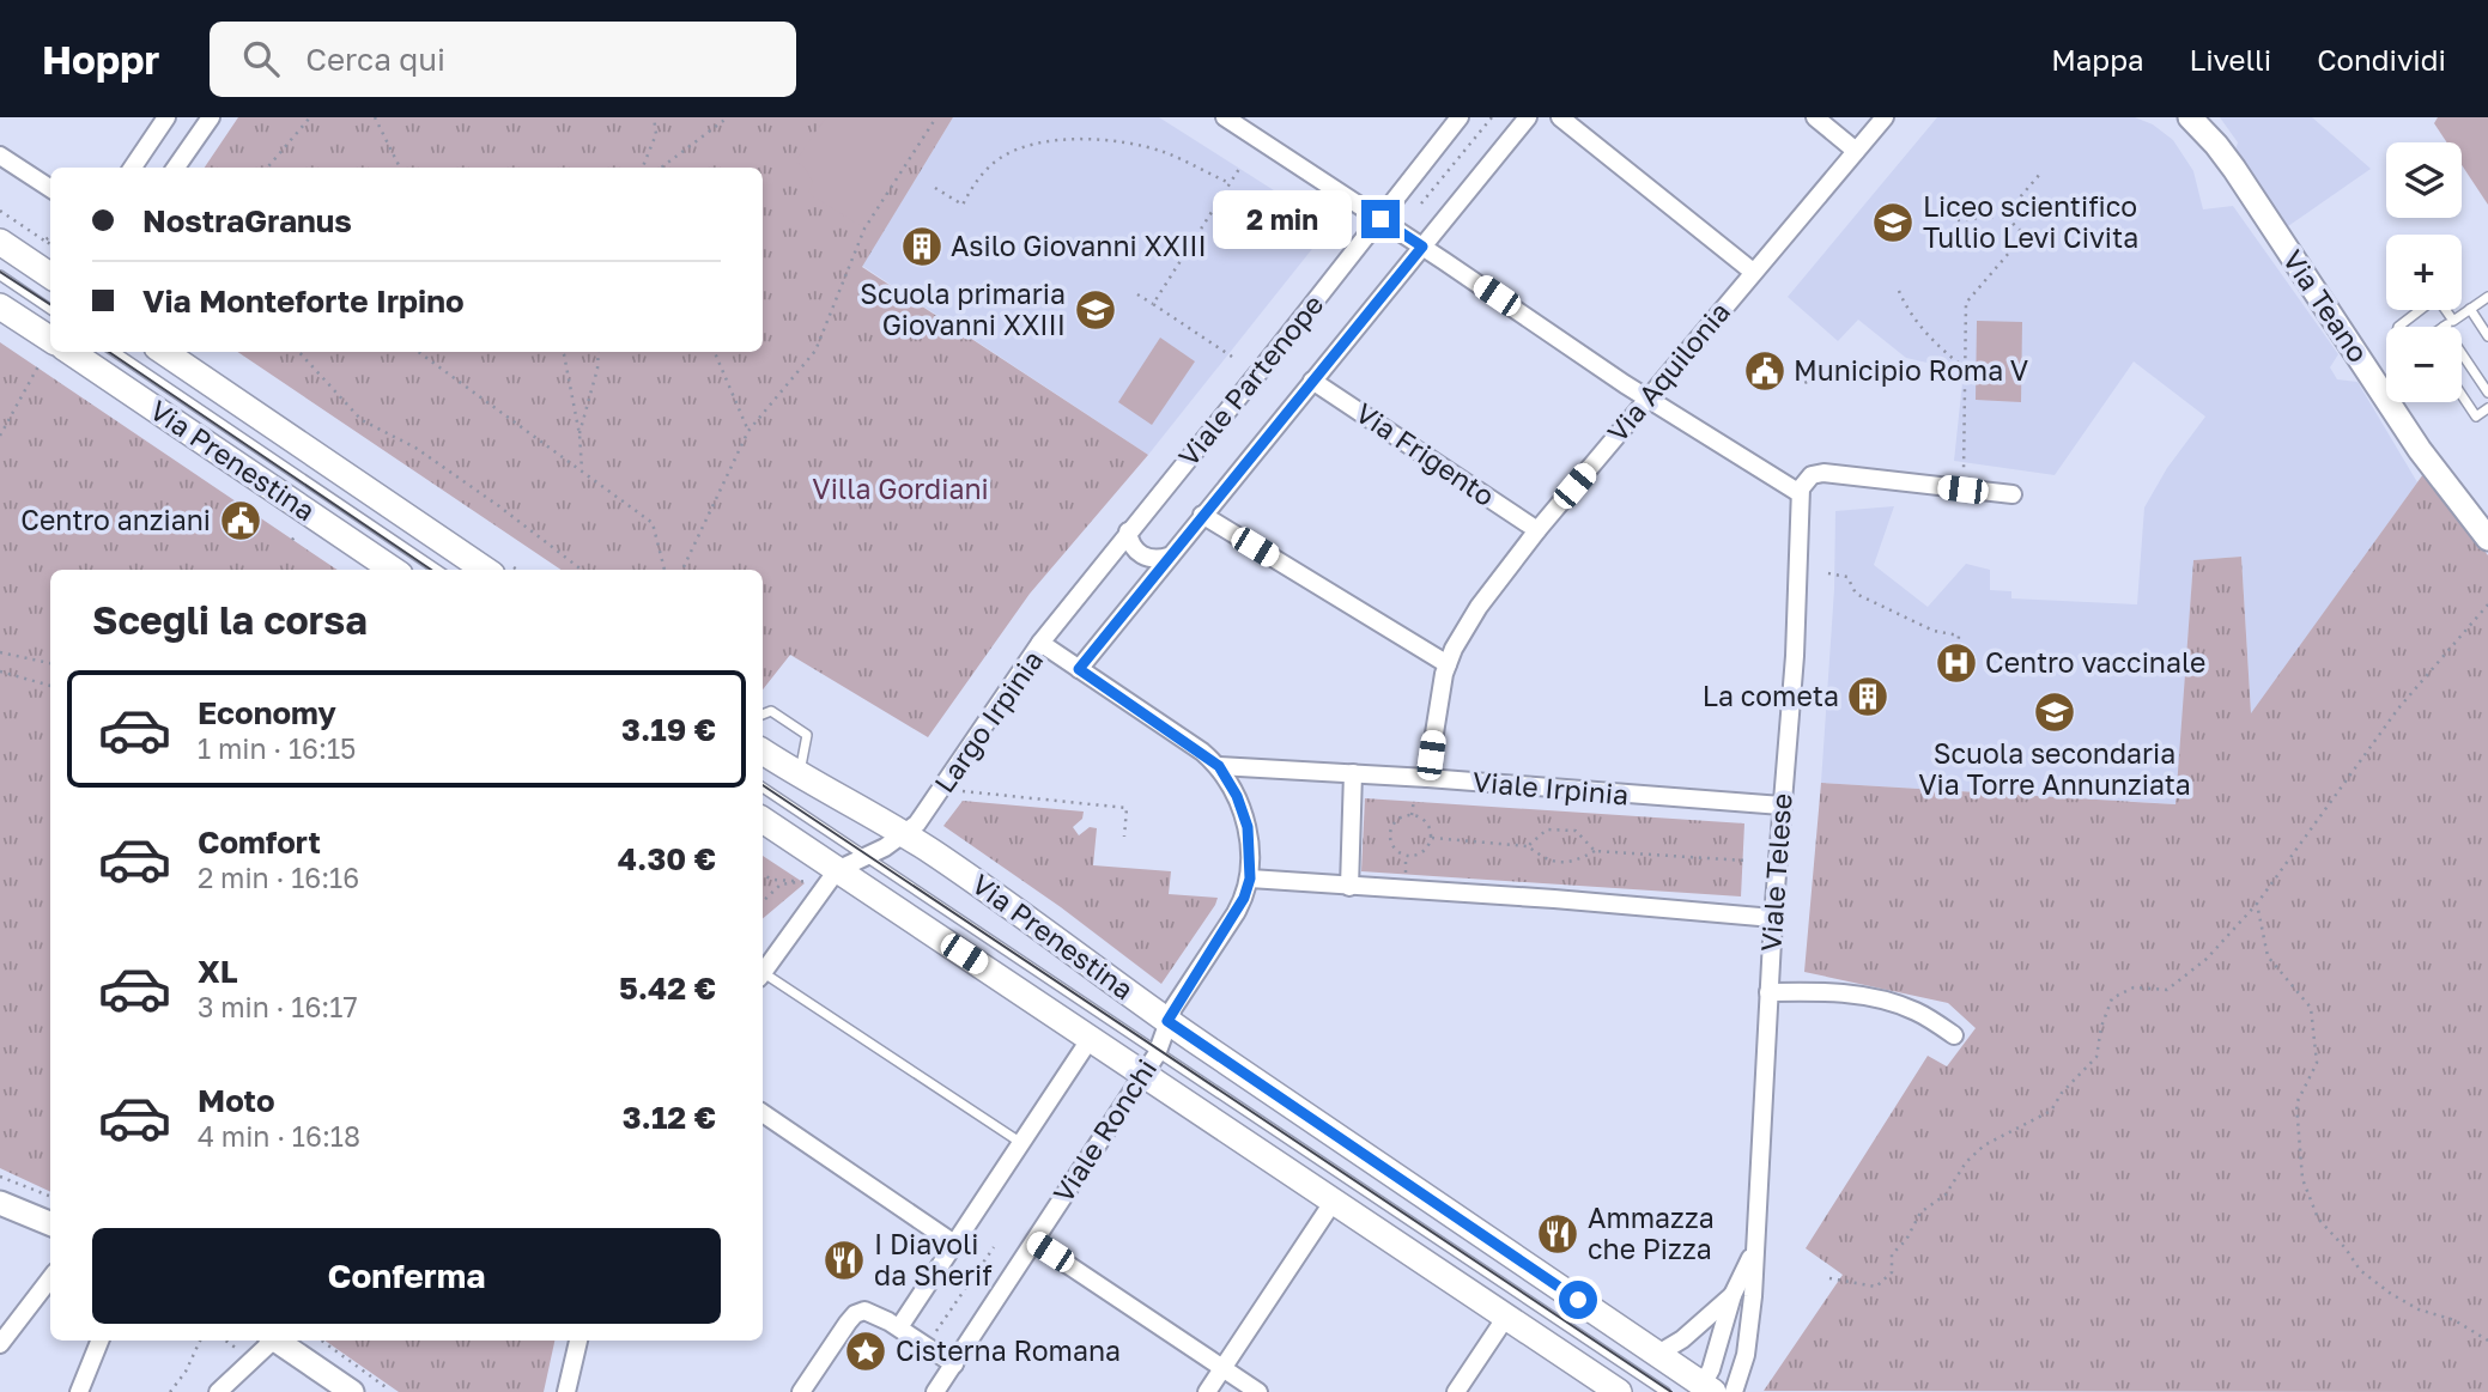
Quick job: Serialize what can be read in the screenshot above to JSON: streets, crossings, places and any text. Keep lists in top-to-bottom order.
{
  "streets": {
    "main road": ["Via Prenestina"],
    "street": [
      "Via Teano",
      "Via Aquilonia",
      "Viale Partenope",
      "Via Frigento",
      "Largo Irpinia",
      "Viale Irpinia",
      "Viale Telese",
      "Viale Ronchi"
    ]
  },
  "crossings": [
    ["Via Aquilonia", "Via Frigento"],
    ["Via Aquilonia", "Viale Irpinia"],
    ["Viale Partenope", "Via Frigento"],
    ["Viale Partenope", "Largo Irpinia"],
    ["Via Prenestina", "Largo Irpinia"],
    ["Via Prenestina", "Viale Ronchi"],
    ["Largo Irpinia", "Viale Irpinia"],
    ["Largo Irpinia", "Viale Ronchi"],
    ["Viale Irpinia", "Viale Telese"]
  ],
  "parks": ["Villa Gordiani"],
  "places": {
    "school or university": ["Liceo scientifico Tullio Levi Civita", "Scuola primaria Giovanni XXIII", "Scuola secondaria Via Torre Annunziata"],
    "building": ["Asilo Giovanni XXIII", "La cometa"],
    "public building": ["Municipio Roma V", "Centro anziani"],
    "hospital": ["Centro vaccinale"],
    "restaurant": ["Ammazza che Pizza", "I Diavoli da Sherif"],
    "place": ["Cisterna Romana"]
  },
  "page": {
    "header": "Hoppr",
    "search": "Cerca qui",
    "nav": ["Mappa", "Livelli", "Condividi"],
    "map_buttons": ["+", "−"],
    "banner": ["NostraGranus", "Via Monteforte Irpino"],
    "bubble": "2 min",
    "heading": "Scegli la corsa",
    "list": [
      {
        "name": "Economy",
        "note": "1 min · 16:15",
        "value": "3.19 €"
      },
      {
        "name": "Comfort",
        "note": "2 min · 16:16",
        "value": "4.30 €"
      },
      {
        "name": "XL",
        "note": "3 min · 16:17",
        "value": "5.42 €"
      },
      {
        "name": "Moto",
        "note": "4 min · 16:18",
        "value": "3.12 €"
      }
    ],
    "buttons": "Conferma"
  }
}
